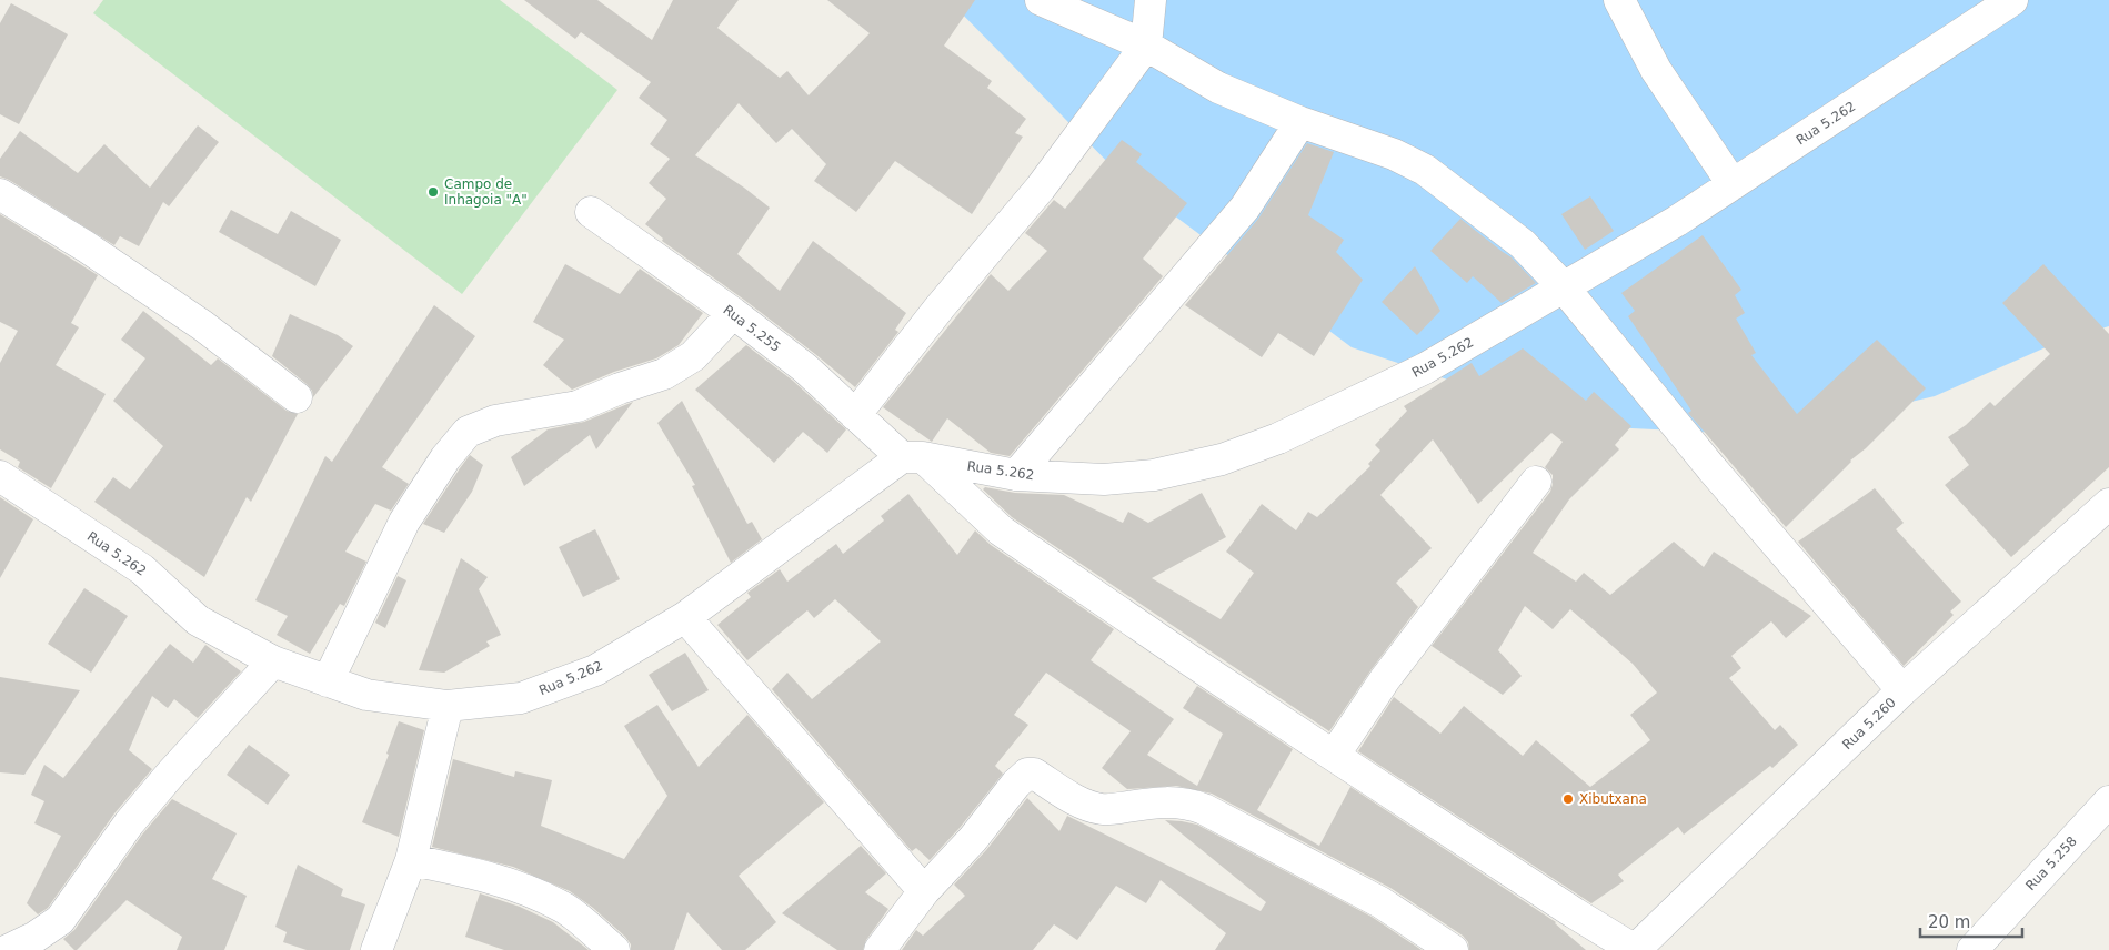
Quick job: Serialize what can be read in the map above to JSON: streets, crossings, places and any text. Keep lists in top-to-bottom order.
{
  "streets": {
    "street": [
      "Rua 5.262",
      "Rua 5.255",
      "Rua 5.260",
      "Rua 5.258"
    ]
  },
  "crossings": [
    ["Rua 5.262", "Rua 5.255"],
    ["Rua 5.255", "Rua 5.260"]
  ],
  "places": ["Campo de Inhagoia \"A\"", "Xibutxana"],
  "scale_bar": "20 m"
}
